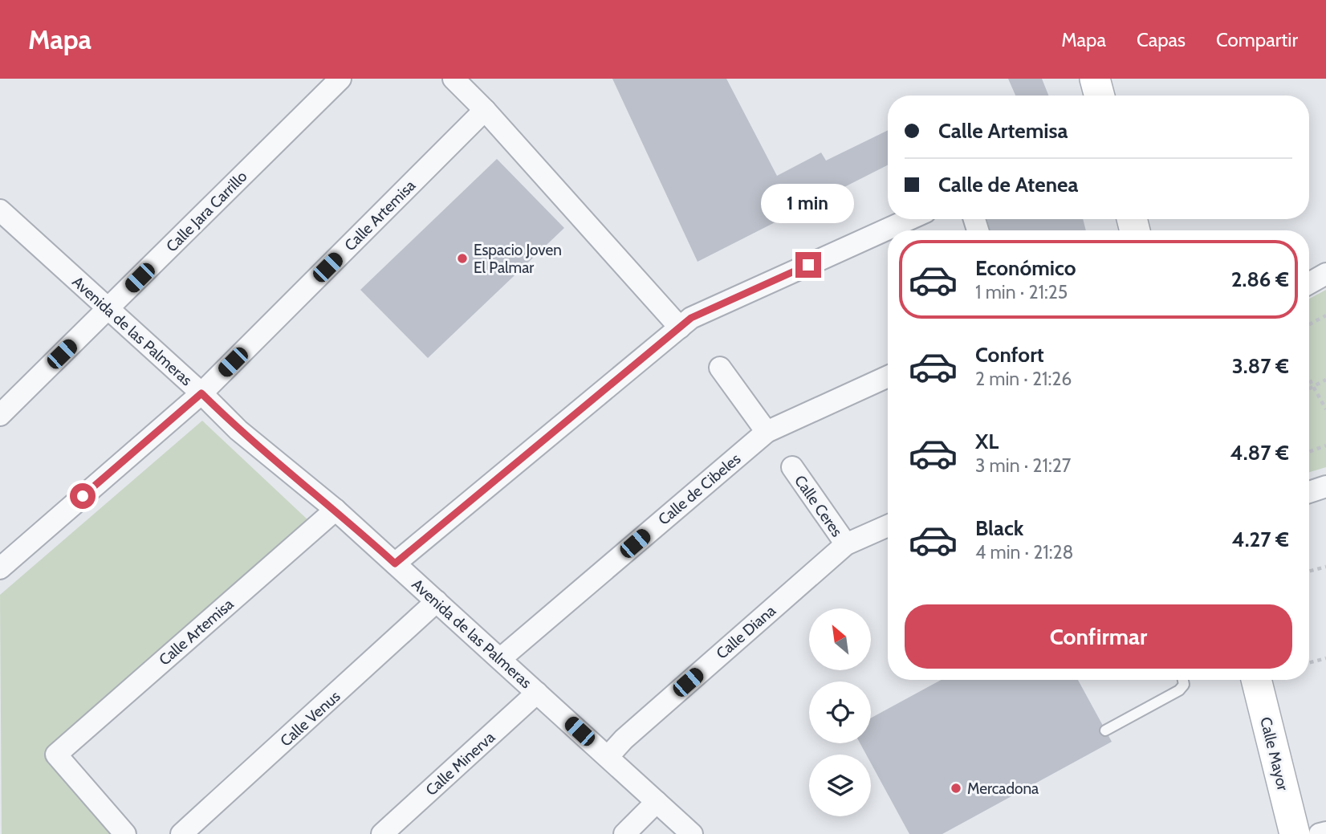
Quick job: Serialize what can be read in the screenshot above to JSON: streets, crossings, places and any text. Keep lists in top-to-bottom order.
{
  "streets": {
    "street": [
      "Calle Jara Carrillo",
      "Calle Artemisa",
      "Avenida de las Palmeras",
      "Calle de Cibeles",
      "Calle Ceres",
      "Calle Diana",
      "Calle Venus",
      "Calle Mayor",
      "Calle Minerva"
    ]
  },
  "crossings": [
    ["Calle Jara Carrillo", "Avenida de las Palmeras"],
    ["Calle Artemisa", "Avenida de las Palmeras"],
    ["Avenida de las Palmeras", "Calle de Cibeles"],
    ["Avenida de las Palmeras", "Calle Diana"],
    ["Avenida de las Palmeras", "Calle Venus"],
    ["Avenida de las Palmeras", "Calle Minerva"],
    ["Calle Ceres", "Calle Diana"]
  ],
  "places": ["Espacio Joven El Palmar", "Mercadona"],
  "north": "top left",
  "page": {
    "header": "Mapa",
    "nav": ["Mapa", "Capas", "Compartir"],
    "banner": ["Calle Artemisa", "Calle de Atenea"],
    "bubble": "1 min",
    "list": [
      {
        "name": "Económico",
        "note": "1 min · 21:25",
        "value": "2.86 €"
      },
      {
        "name": "Confort",
        "note": "2 min · 21:26",
        "value": "3.87 €"
      },
      {
        "name": "XL",
        "note": "3 min · 21:27",
        "value": "4.87 €"
      },
      {
        "name": "Black",
        "note": "4 min · 21:28",
        "value": "4.27 €"
      }
    ],
    "buttons": "Confirmar"
  }
}
